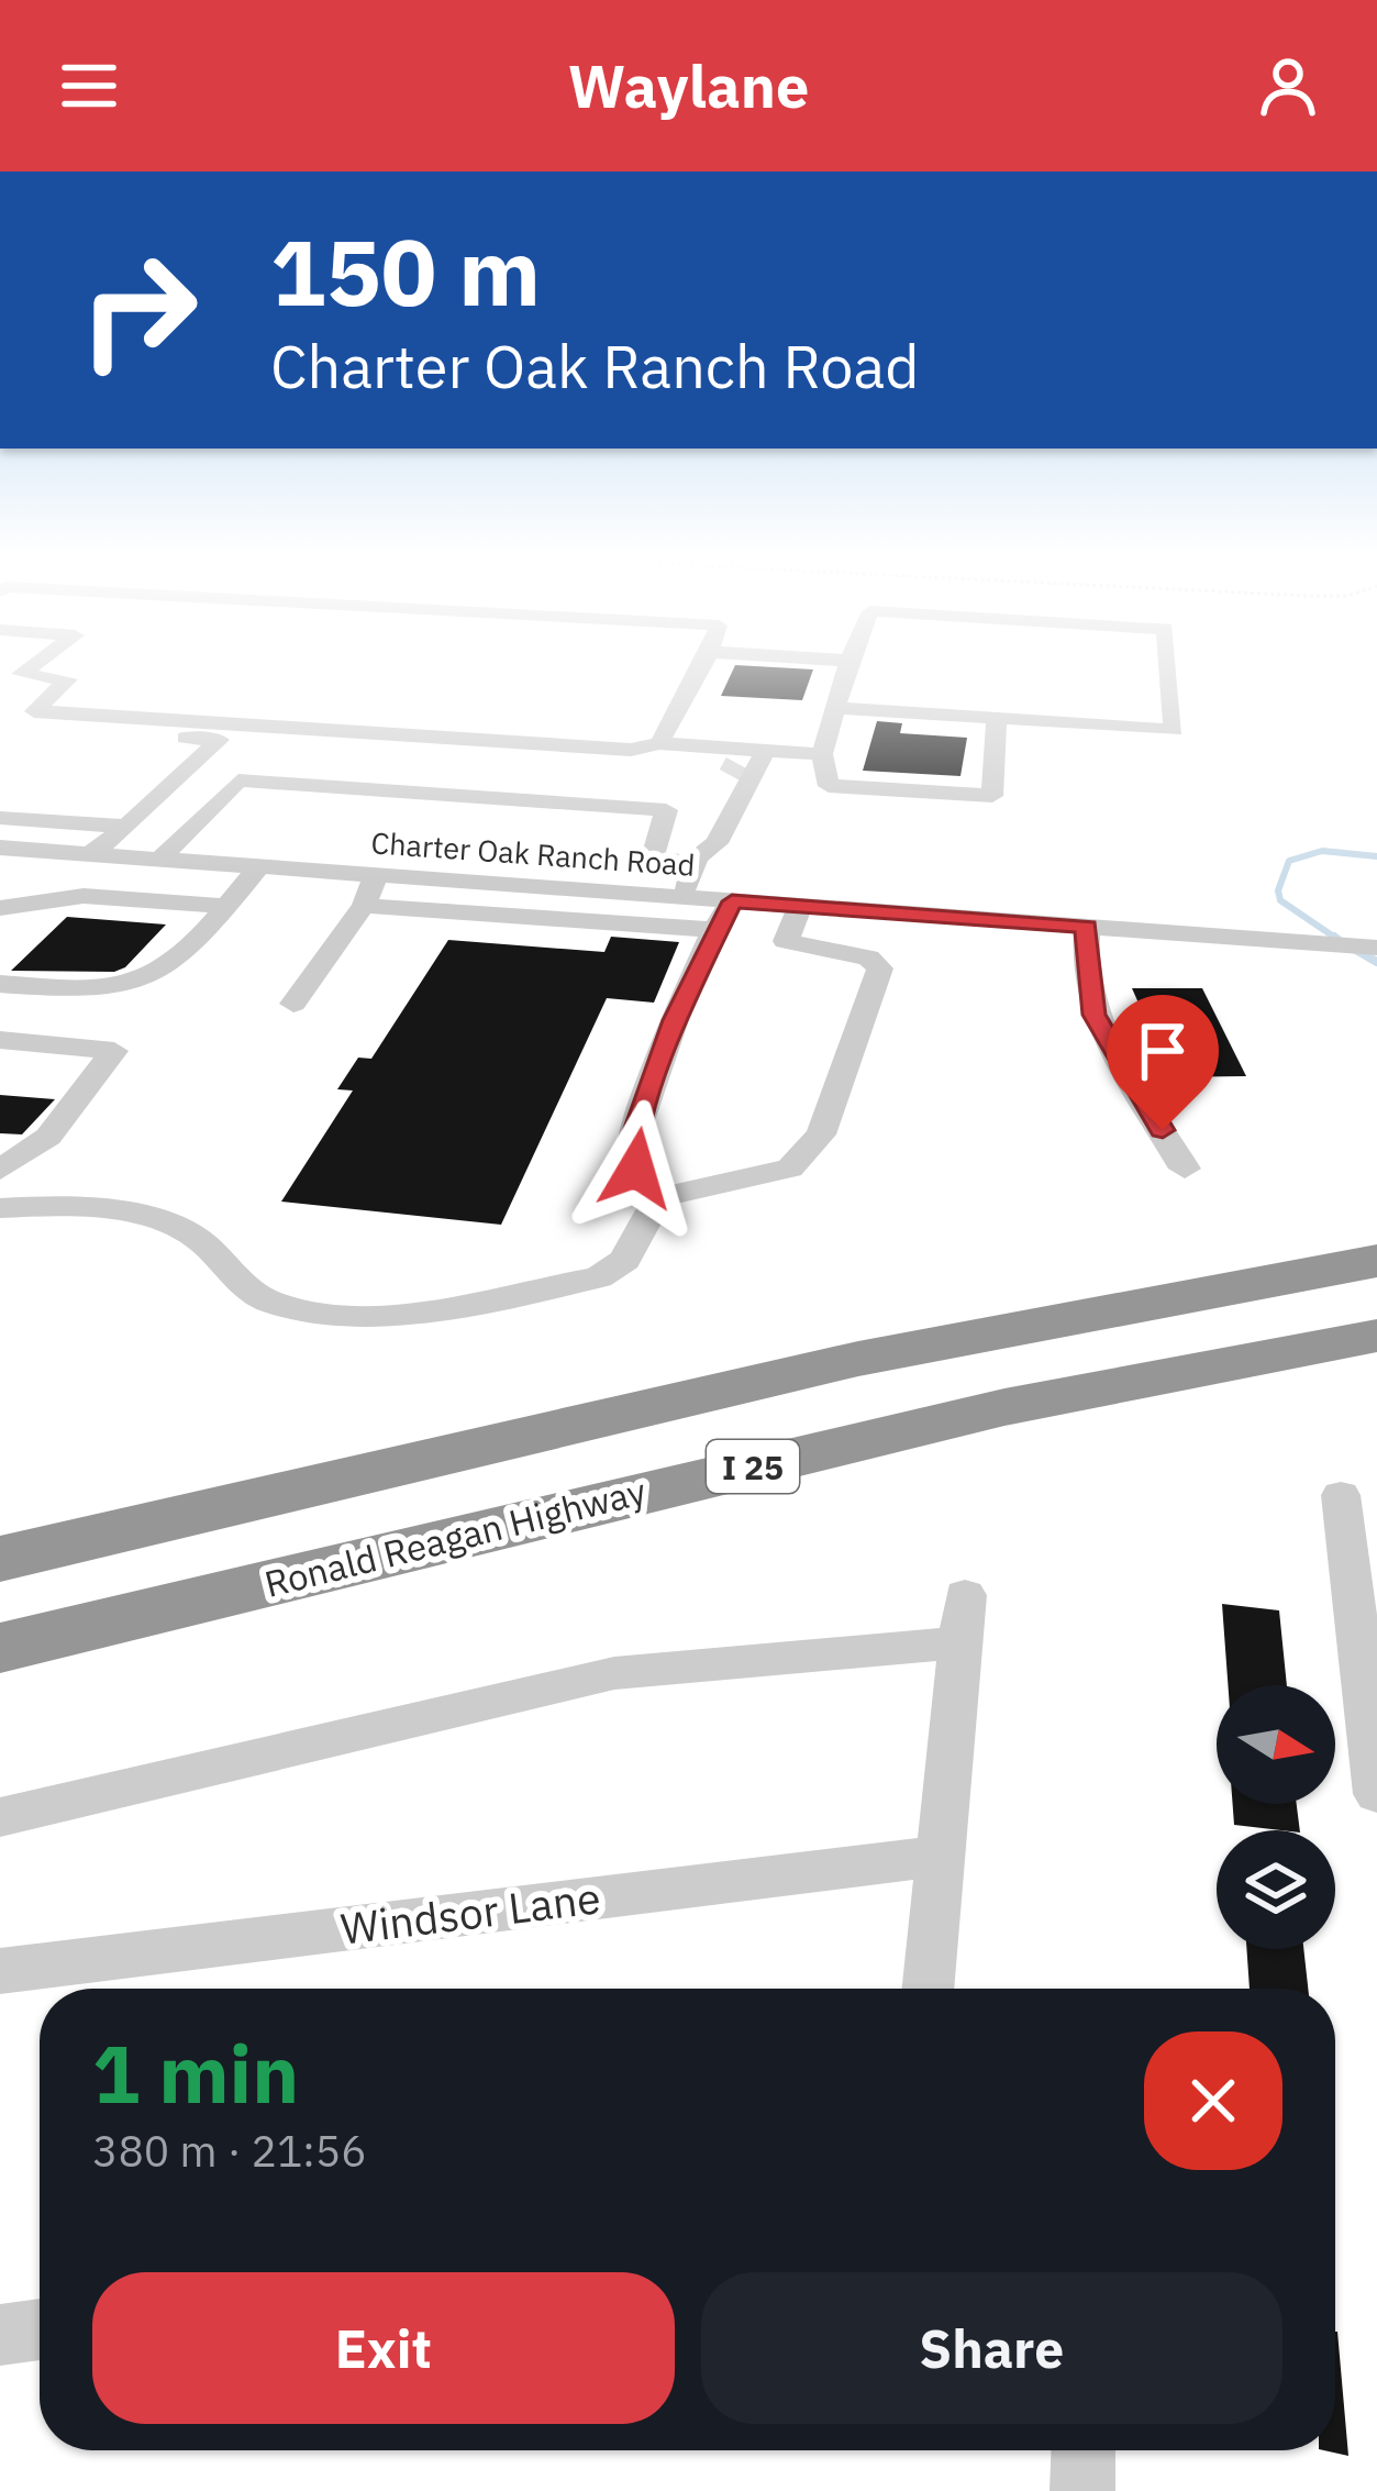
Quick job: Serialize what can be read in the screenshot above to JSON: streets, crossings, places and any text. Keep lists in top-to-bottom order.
{
  "streets": {
    "highway": ["I 25", "Ronald Reagan Highway"],
    "street": ["Charter Oak Ranch Road", "Windsor Lane"]
  },
  "north": "right",
  "page": {
    "header": "Waylane",
    "turn": ["150 m", "Charter Oak Ranch Road"],
    "heading": ["1 min", "380 m · 21:56"],
    "buttons": ["Exit", "Share"]
  }
}
